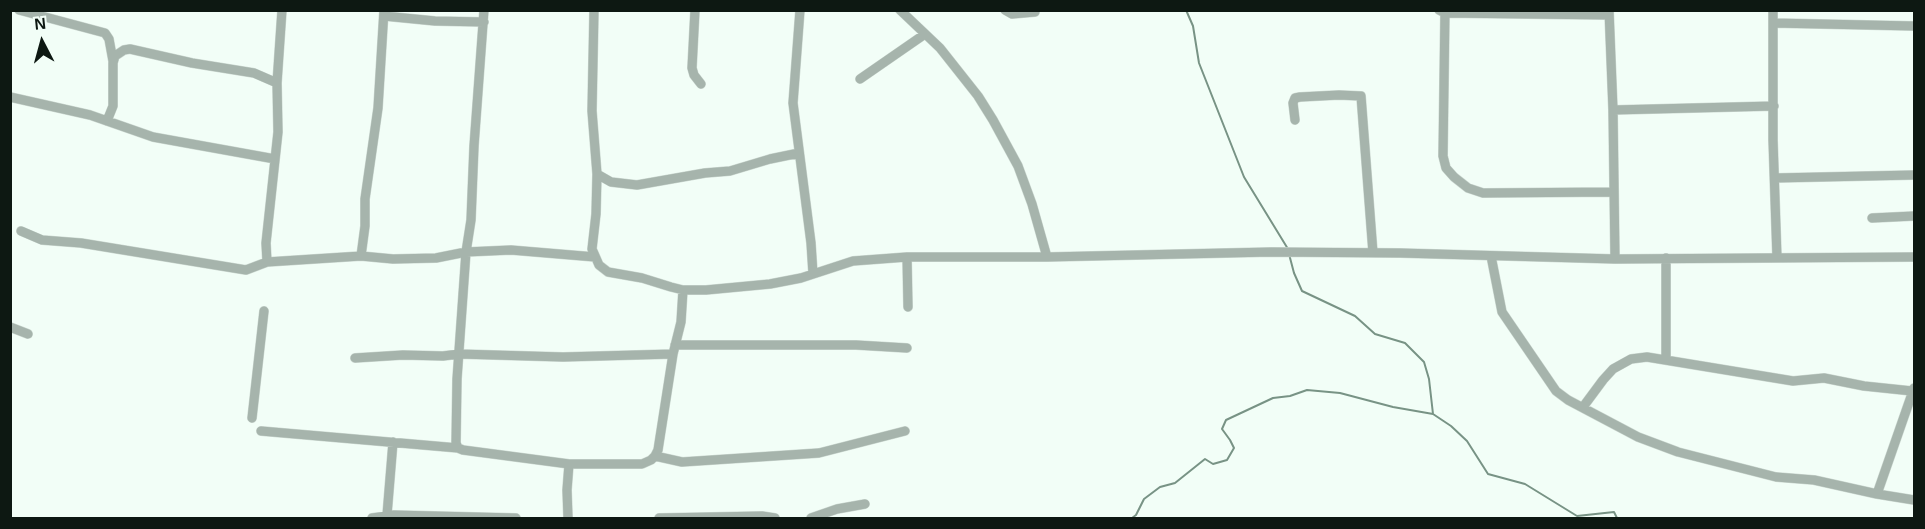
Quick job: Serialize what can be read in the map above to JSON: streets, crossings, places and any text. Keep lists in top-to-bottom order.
{
  "north": "top"
}
